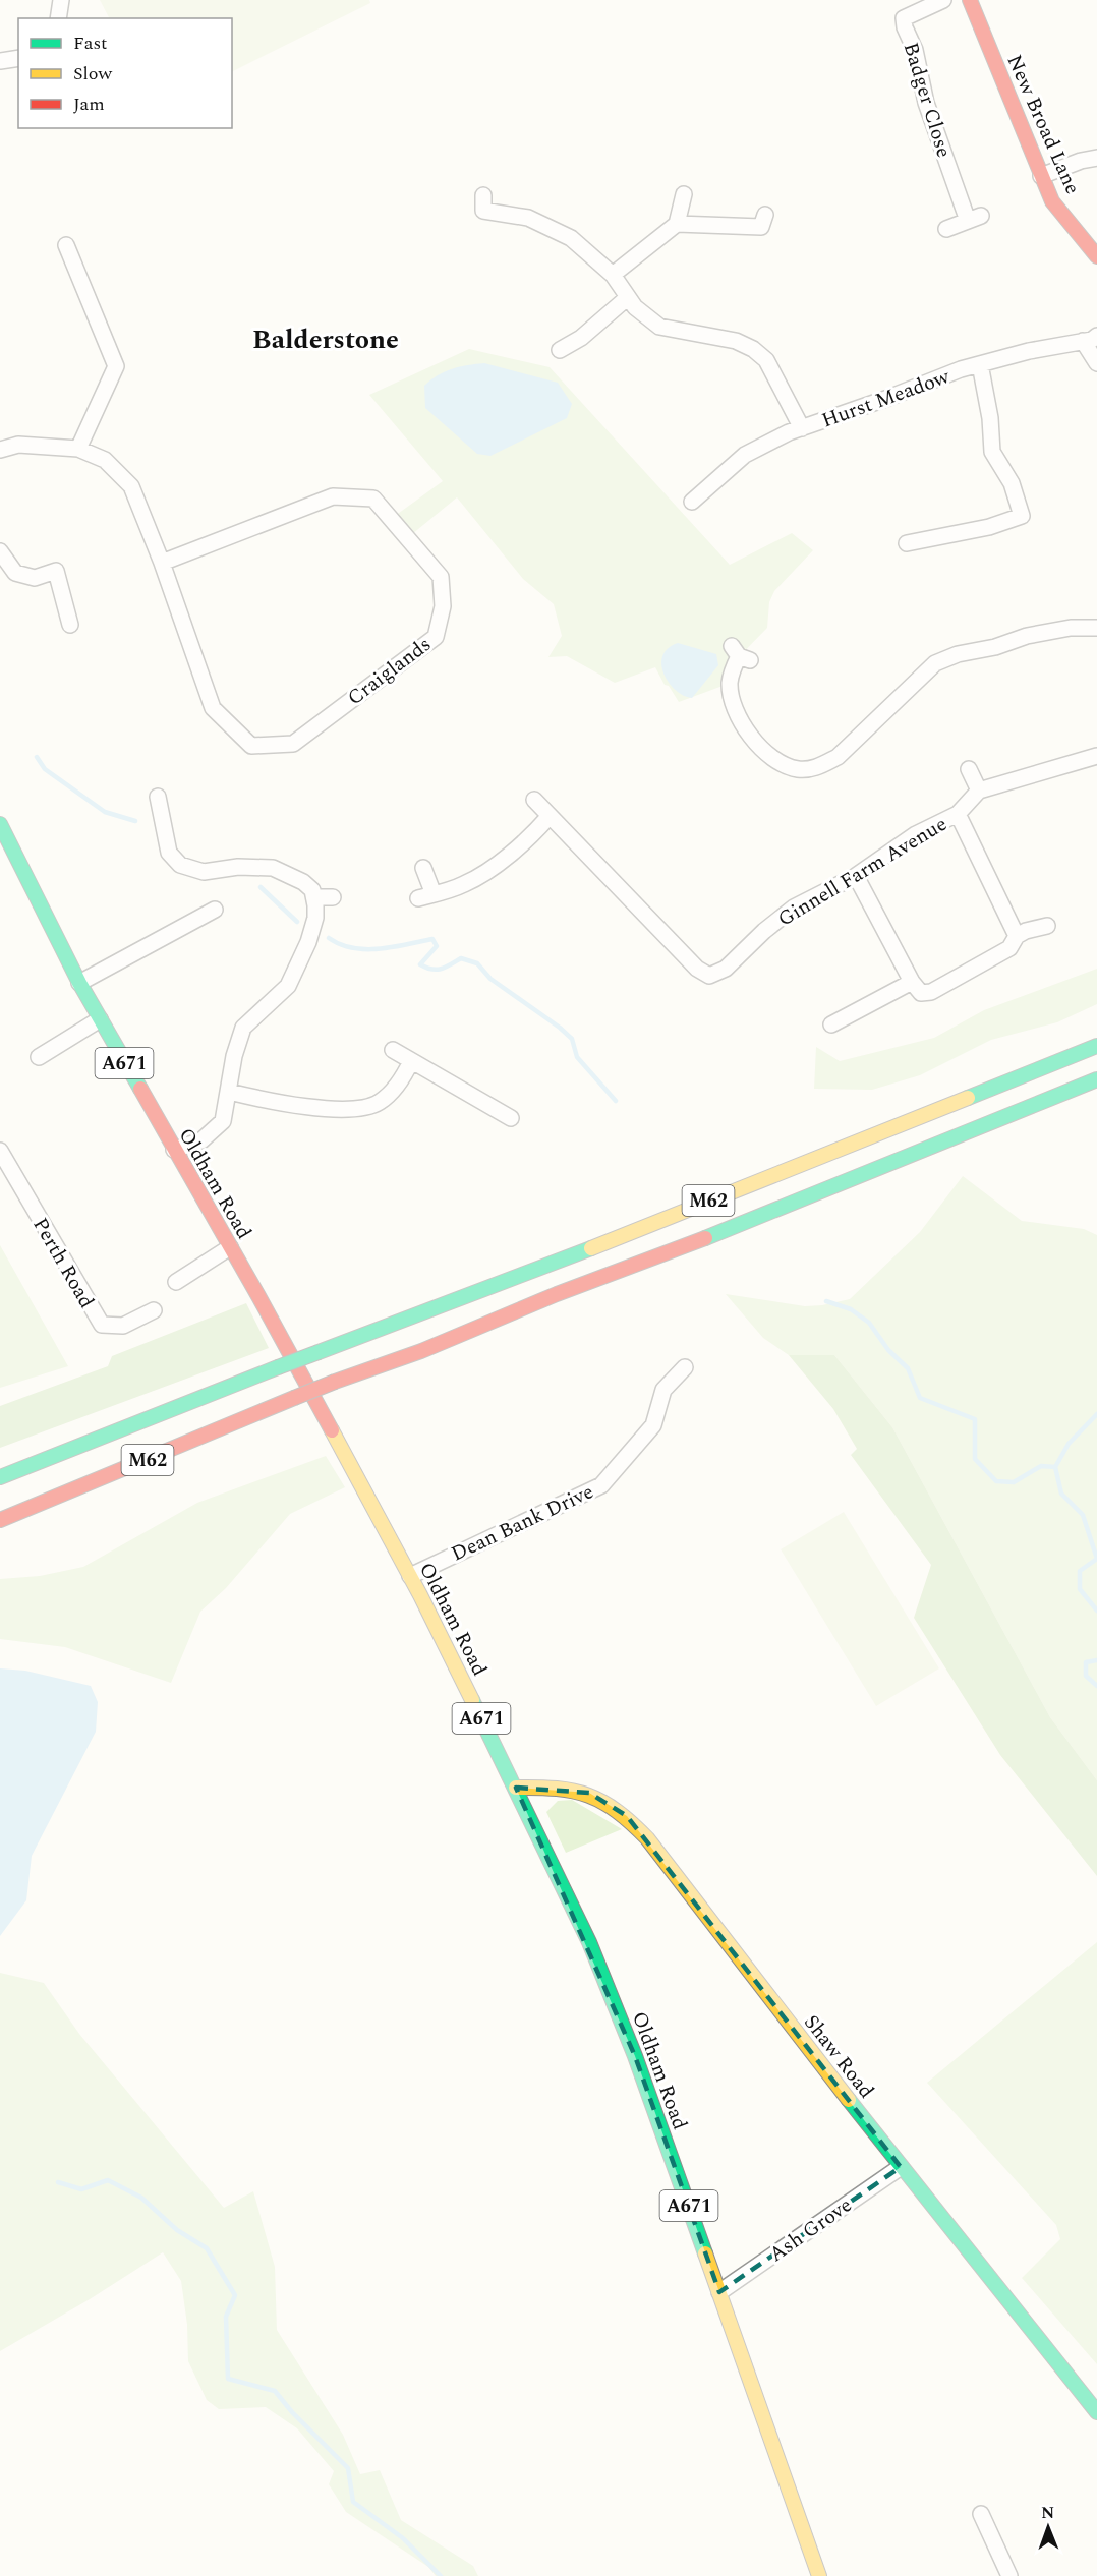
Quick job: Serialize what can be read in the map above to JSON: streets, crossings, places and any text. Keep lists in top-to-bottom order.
{
  "streets": {
    "main road": [
      "New Broad Lane",
      "A671",
      "Oldham Road",
      "M62",
      "Shaw Road"
    ],
    "street": [
      "Badger Close",
      "Hurst Meadow",
      "Craiglands",
      "Ginnell Farm Avenue",
      "Perth Road",
      "Dean Bank Drive",
      "Ash Grove"
    ]
  },
  "crossings": [
    ["Oldham Road", "Dean Bank Drive"],
    ["Oldham Road", "Shaw Road"],
    ["Oldham Road", "Ash Grove"],
    ["Shaw Road", "Ash Grove"]
  ],
  "districts": ["Balderstone"],
  "legend": ["Fast", "Slow", "Jam"],
  "north": "top"
}
